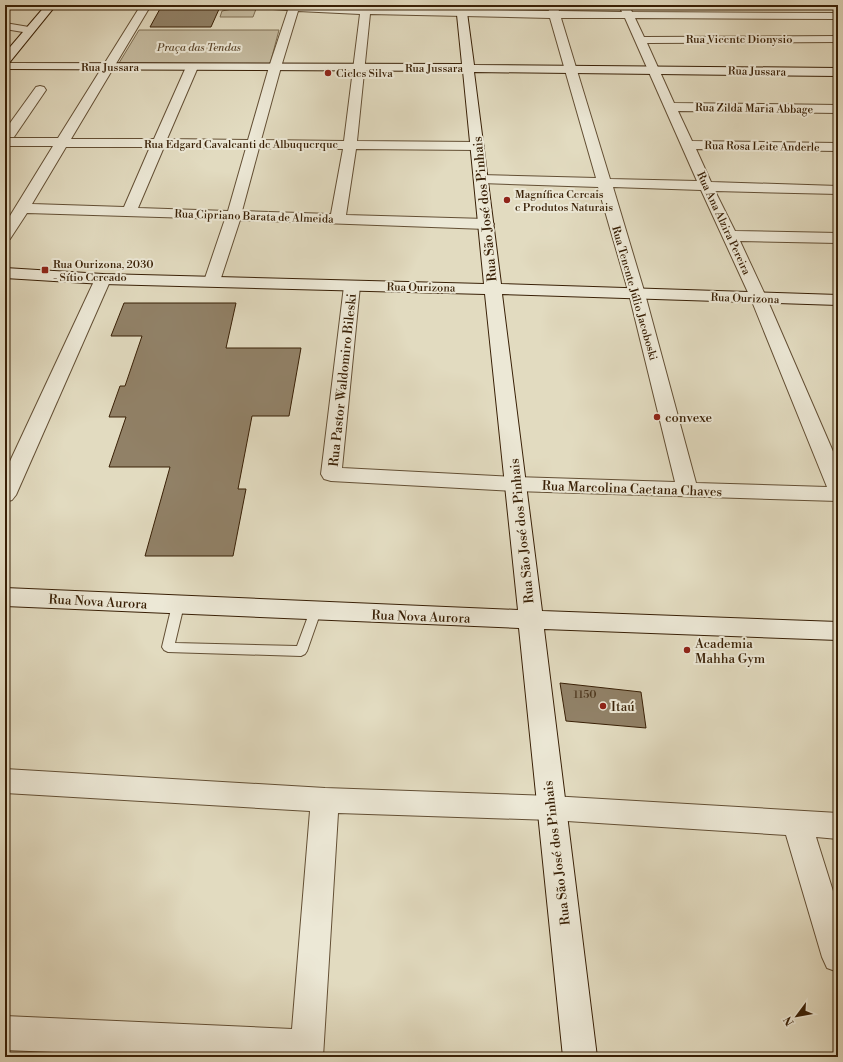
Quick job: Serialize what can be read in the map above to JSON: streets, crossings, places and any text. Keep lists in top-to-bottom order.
{
  "streets": {
    "street": [
      "Rua Vicente Dionysio",
      "Rua Jussara",
      "Rua Zilda Maria Abbage",
      "Rua Edgard Cavalcanti de Albuquerque",
      "Rua Rosa Leite Anderle",
      "Rua São José dos Pinhais",
      "Rua Cipriano Barata de Almeida",
      "Rua Ana Alzira Pereira",
      "Rua Ourizona",
      "Rua Tenente Júlio Jacoboski",
      "Rua Pastor Waldomiro Bileski",
      "Rua Marcolina Caetana Chaves",
      "Rua Nova Aurora"
    ]
  },
  "crossings": [
    ["Rua Vicente Dionysio", "Rua Ana Alzira Pereira"],
    ["Rua Jussara", "Rua São José dos Pinhais"],
    ["Rua Jussara", "Rua Ana Alzira Pereira"],
    ["Rua Jussara", "Rua Tenente Júlio Jacoboski"],
    ["Rua Zilda Maria Abbage", "Rua Ana Alzira Pereira"],
    ["Rua Edgard Cavalcanti de Albuquerque", "Rua São José dos Pinhais"],
    ["Rua Rosa Leite Anderle", "Rua Ana Alzira Pereira"],
    ["Rua São José dos Pinhais", "Rua Cipriano Barata de Almeida"],
    ["Rua São José dos Pinhais", "Rua Ourizona"],
    ["Rua São José dos Pinhais", "Rua Marcolina Caetana Chaves"],
    ["Rua São José dos Pinhais", "Rua Nova Aurora"],
    ["Rua Ana Alzira Pereira", "Rua Ourizona"],
    ["Rua Ourizona", "Rua Tenente Júlio Jacoboski"],
    ["Rua Ourizona", "Rua Pastor Waldomiro Bileski"],
    ["Rua Tenente Júlio Jacoboski", "Rua Marcolina Caetana Chaves"],
    ["Rua Pastor Waldomiro Bileski", "Rua Marcolina Caetana Chaves"]
  ],
  "parks": ["Praça das Tendas"],
  "places": {
    "other": [
      "Cicles Silva",
      "Magnífica Cereais e Produtos Naturais",
      "convexe",
      "Academia Mahha Gym",
      "Itaú"
    ],
    "transit": ["Rua Ourizona, 2030 - Sítio Cercado"]
  },
  "house_numbers": ["1150"],
  "north": "bottom left"
}
